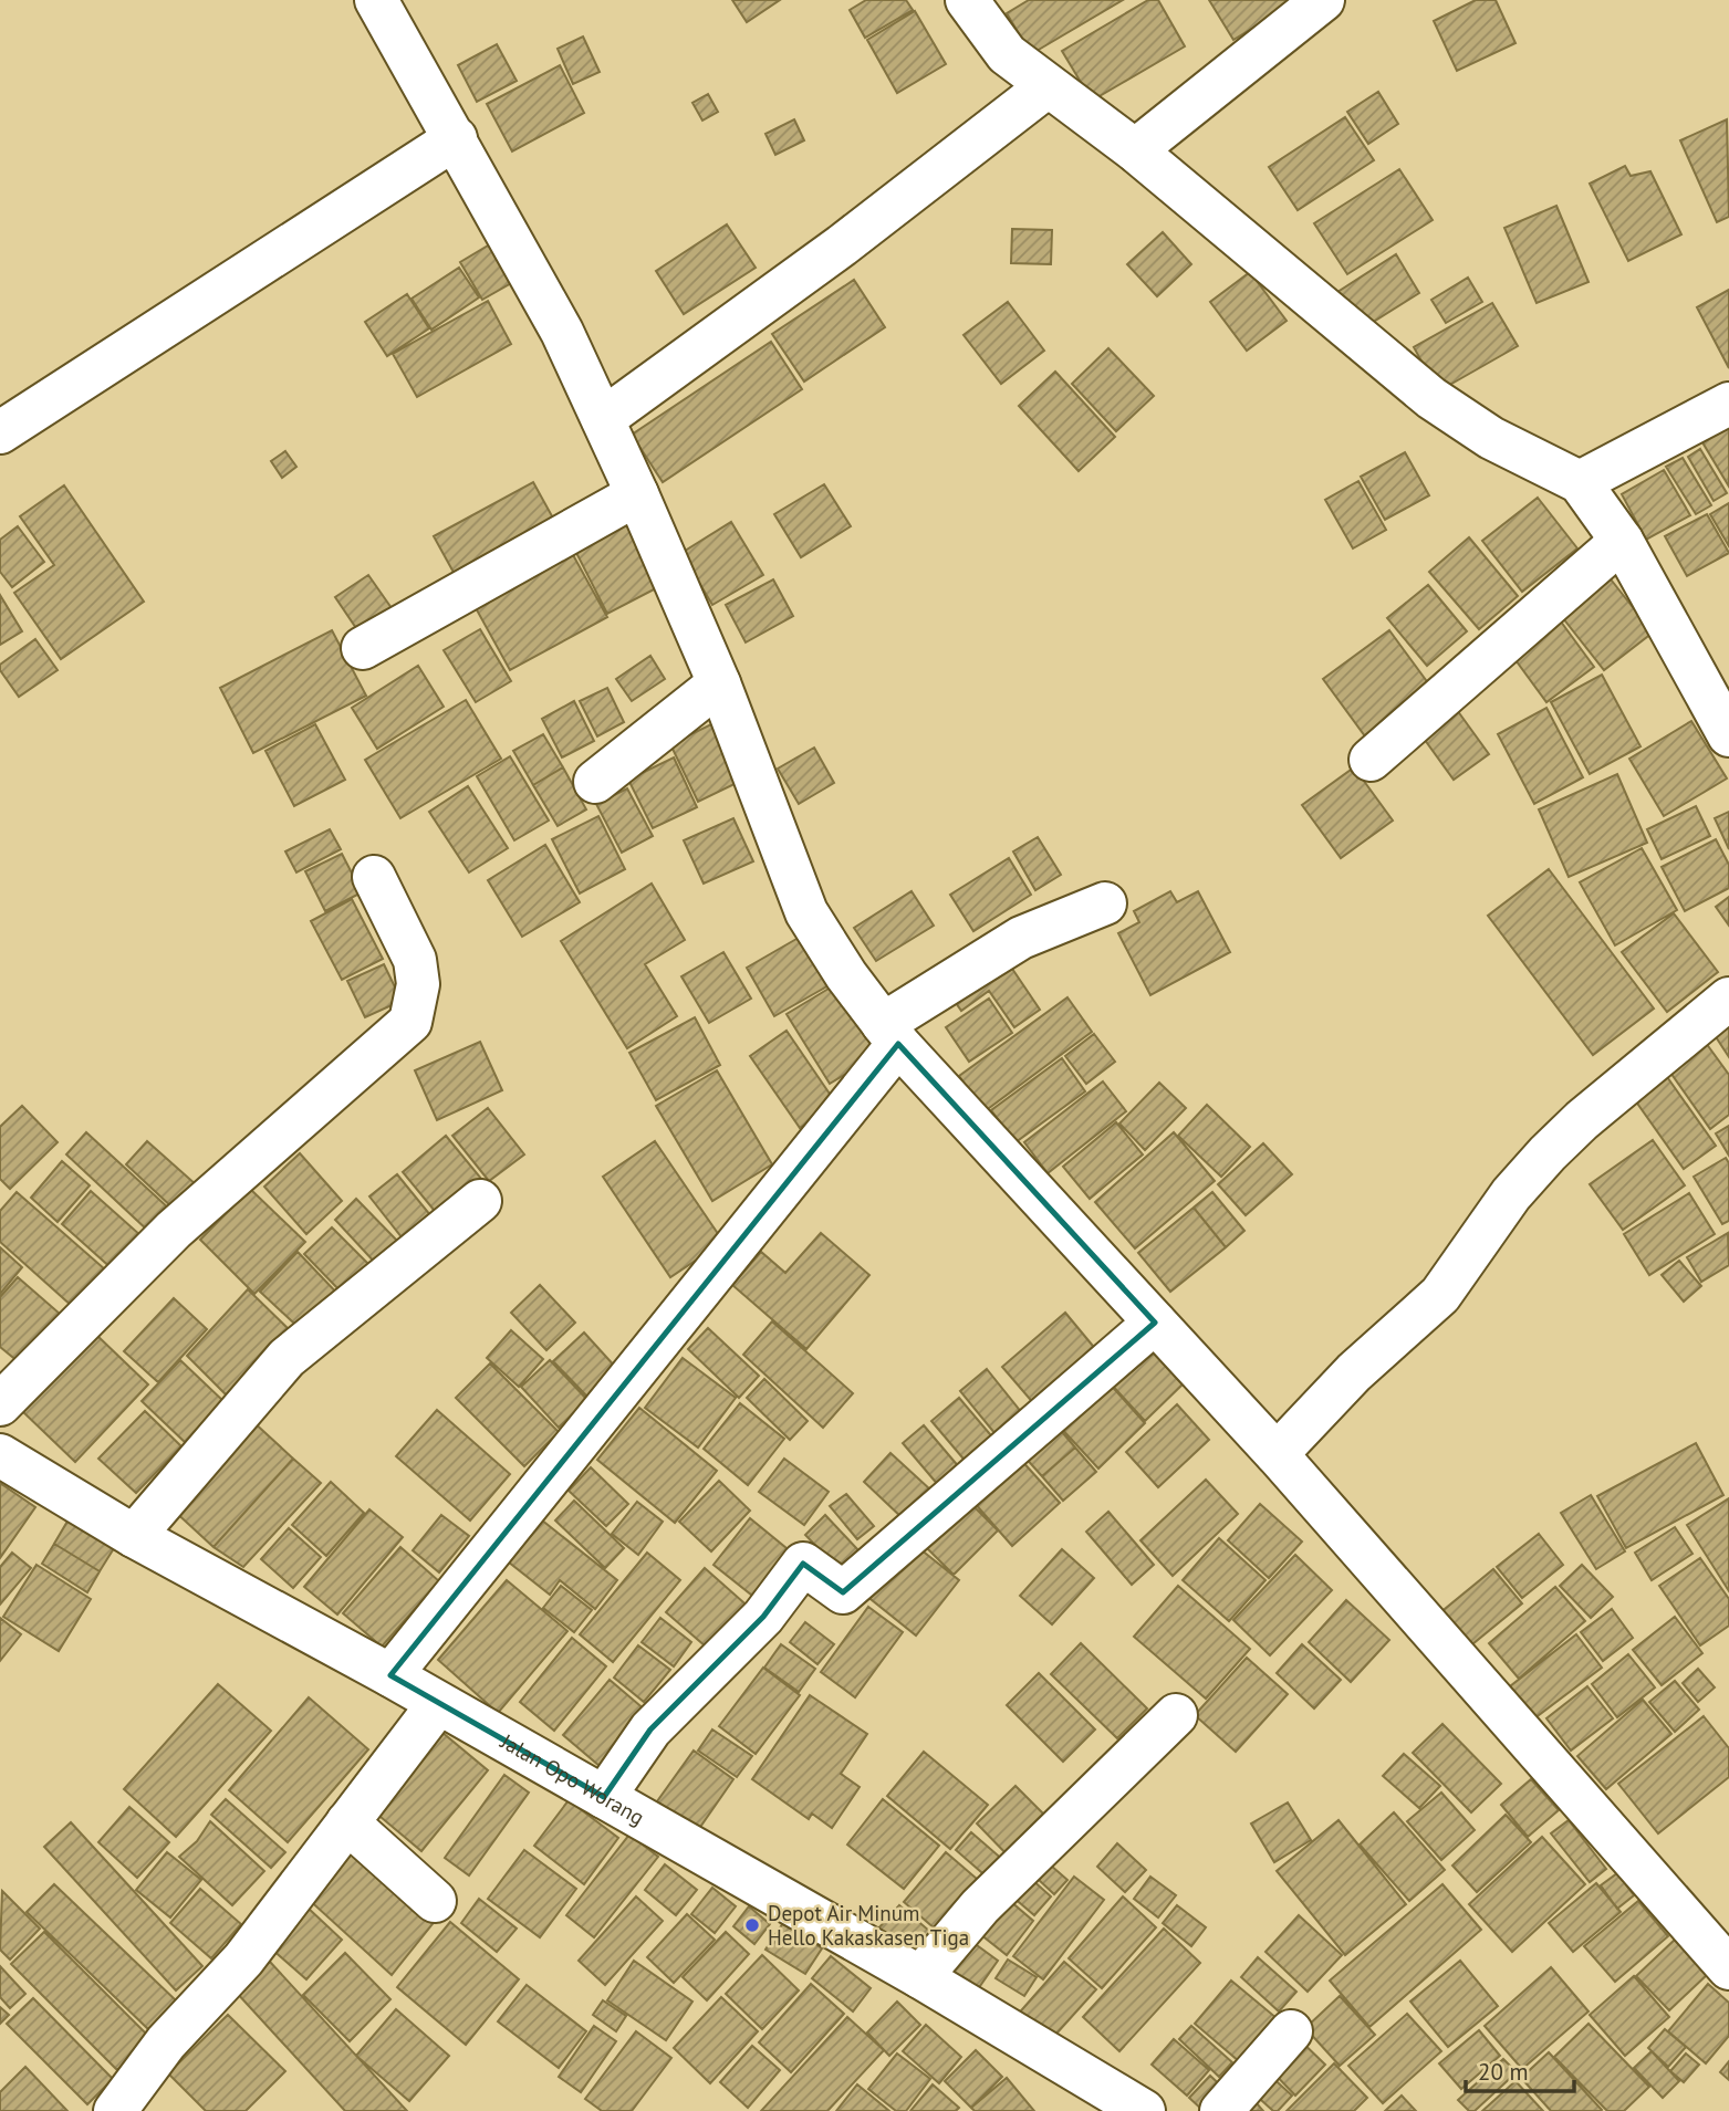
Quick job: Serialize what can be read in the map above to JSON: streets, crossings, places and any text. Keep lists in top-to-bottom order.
{
  "streets": {
    "street": ["Jalan Opo Worang"]
  },
  "places": ["Depot Air Minum Hello Kakaskasen Tiga"],
  "scale_bar": "20 m"
}
